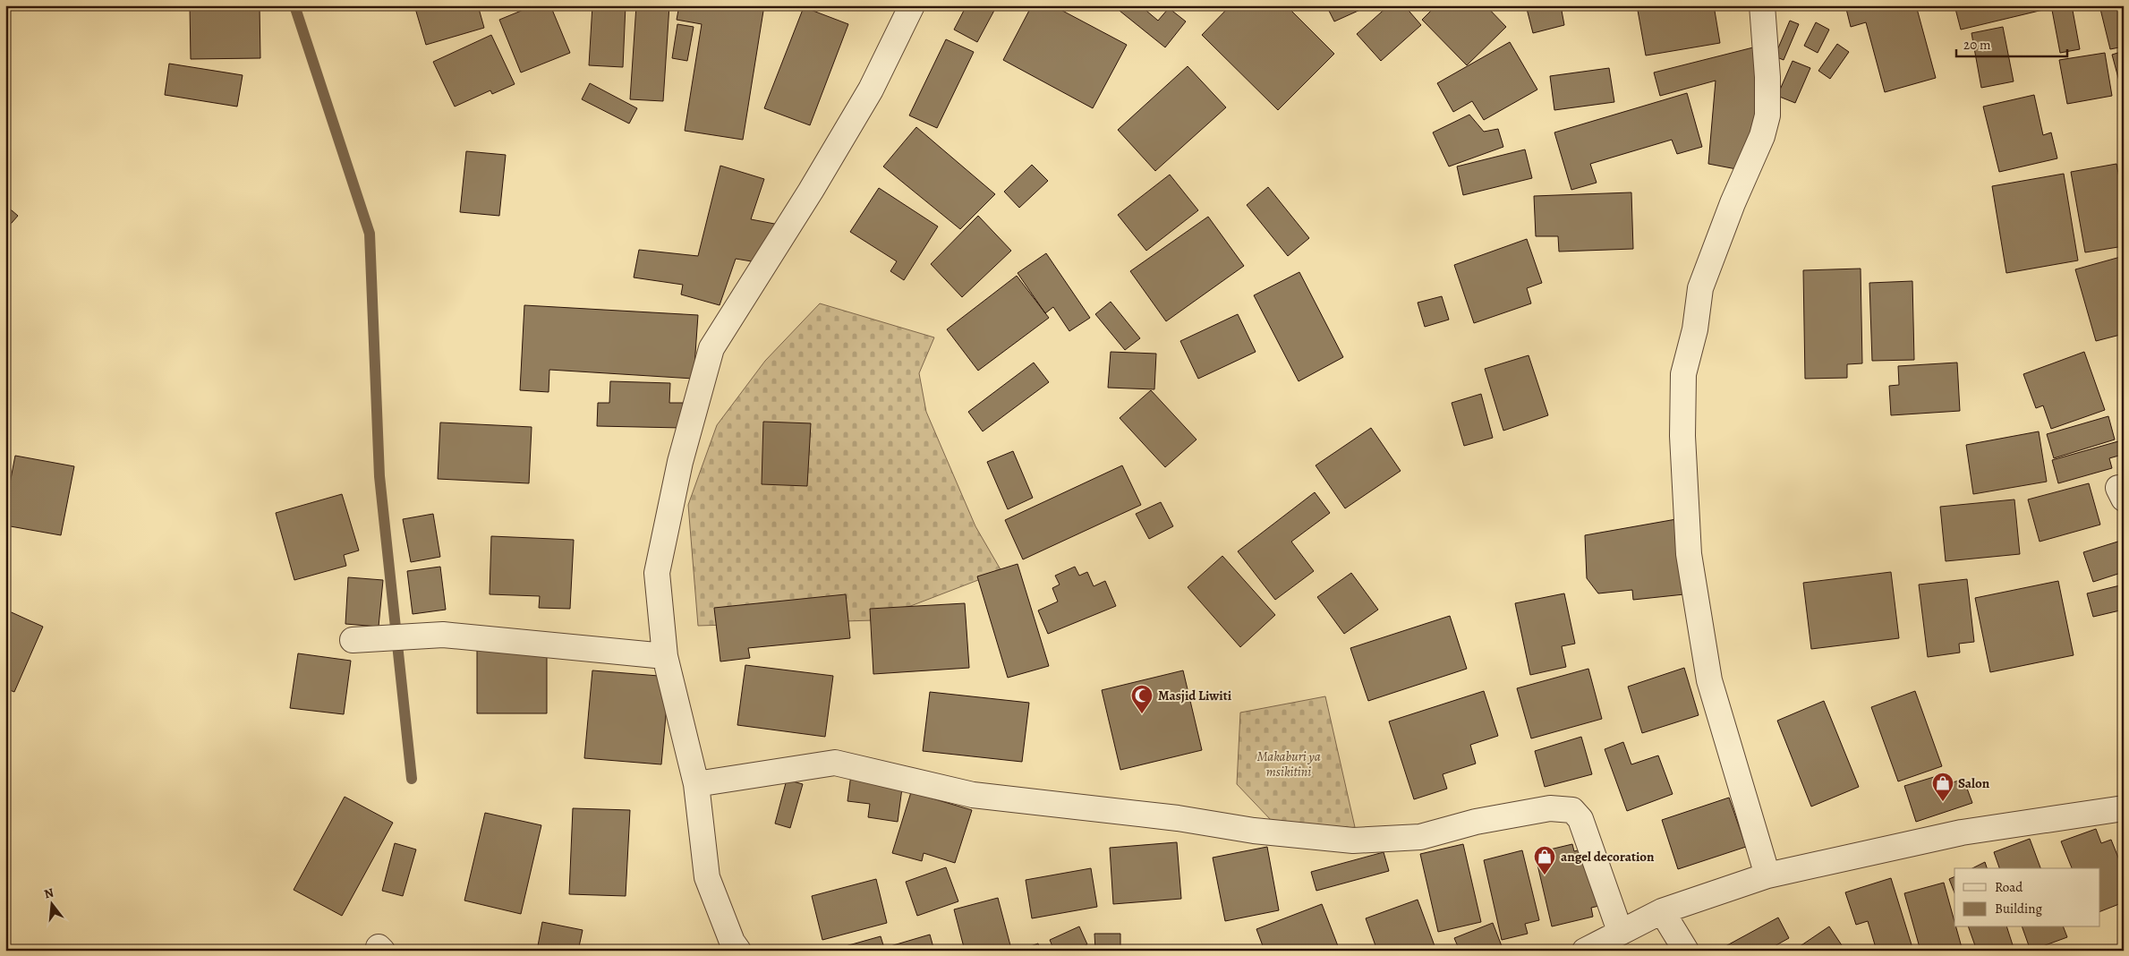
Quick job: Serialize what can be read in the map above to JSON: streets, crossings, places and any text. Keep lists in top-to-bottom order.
{
  "parks": ["Makaburi ya msikitini"],
  "places": {
    "mosque": ["Masjid Liwiti"],
    "shop": ["Salon", "angel decoration"]
  },
  "legend": ["Road", "Building"],
  "scale_bar": "20 m",
  "north": "top"
}
